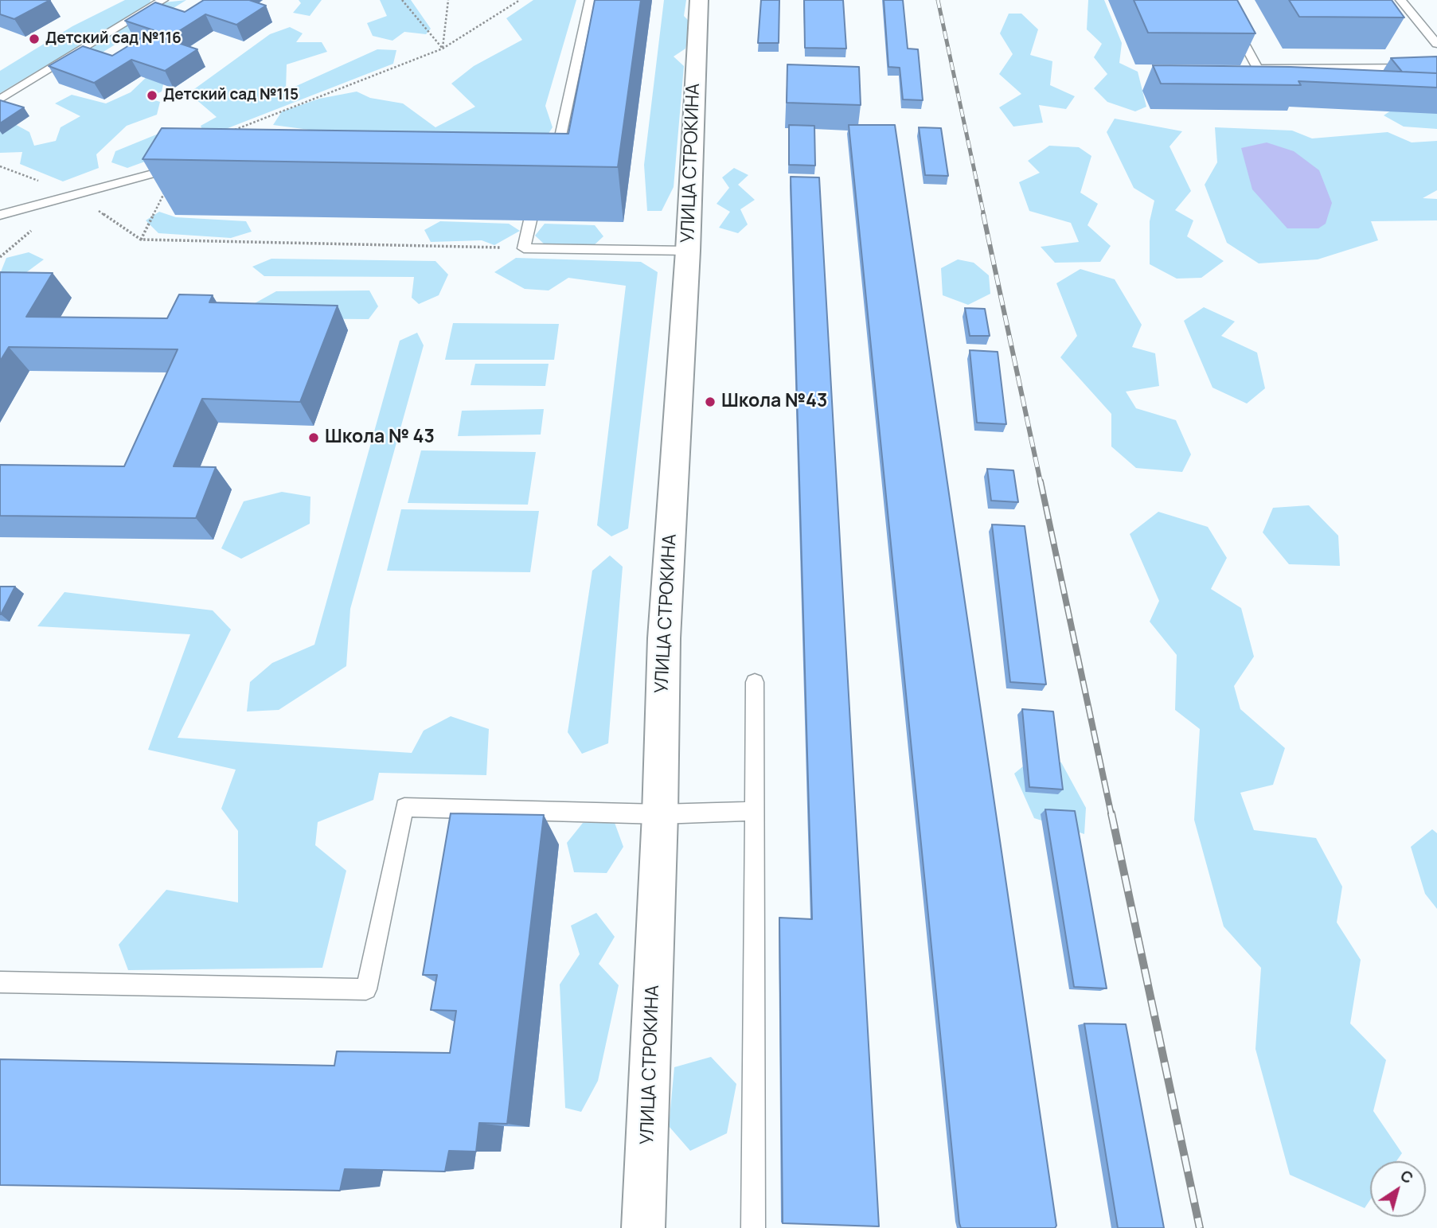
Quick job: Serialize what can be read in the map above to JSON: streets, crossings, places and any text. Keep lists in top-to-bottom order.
{
  "streets": {
    "street": ["УЛИЦА СТРОКИНА"]
  },
  "places": [
    "Детский сад №116",
    "Детский сад №115",
    "Школа №43",
    "Школа № 43"
  ],
  "north": "top right"
}
